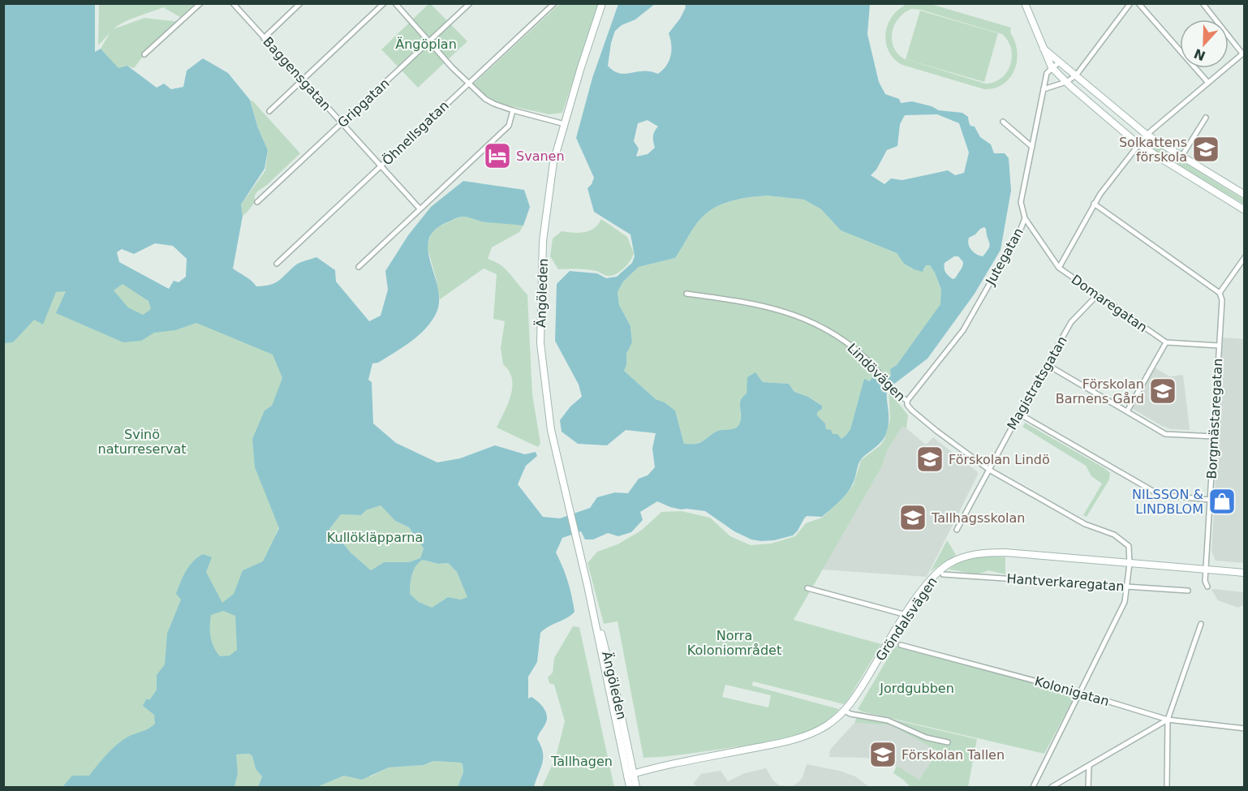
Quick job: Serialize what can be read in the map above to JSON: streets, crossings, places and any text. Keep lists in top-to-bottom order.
{
  "streets": {
    "main road": ["Ängöleden", "Gröndalsvägen"],
    "street": [
      "Baggensgatan",
      "Gripgatan",
      "Öhnellsgatan",
      "Jutegatan",
      "Domaregatan",
      "Lindövägen",
      "Magistratsgatan",
      "Borgmästaregatan",
      "Hantverkaregatan",
      "Kolonigatan"
    ]
  },
  "crossings": [
    ["Baggensgatan", "Gripgatan"],
    ["Baggensgatan", "Öhnellsgatan"],
    ["Jutegatan", "Domaregatan"],
    ["Jutegatan", "Lindövägen"],
    ["Ängöleden", "Gröndalsvägen"],
    ["Domaregatan", "Magistratsgatan"],
    ["Lindövägen", "Magistratsgatan"],
    ["Lindövägen", "Gröndalsvägen"],
    ["Borgmästaregatan", "Gröndalsvägen"]
  ],
  "parks": [
    "Ängöplan",
    "Svinö naturreservat",
    "Kullökläpparna",
    "Norra Koloniområdet",
    "Jordgubben",
    "Tallhagen"
  ],
  "places": {
    "school or university": [
      "Solkattens förskola",
      "Förskolan Barnens Gård",
      "Förskolan Lindö",
      "Tallhagsskolan",
      "Förskolan Tallen"
    ],
    "hotel": ["Svanen"],
    "shop": ["NILSSON & LINDBLOM"]
  },
  "north": "bottom"
}
